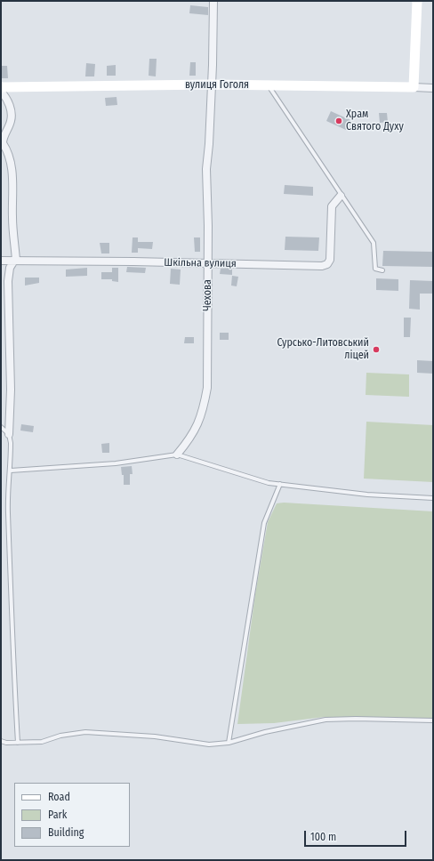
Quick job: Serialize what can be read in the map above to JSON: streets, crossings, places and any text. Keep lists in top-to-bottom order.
{
  "streets": {
    "street": ["вулиця Гоголя", "Шкільна вулиця", "Чехова"]
  },
  "crossings": [
    ["вулиця Гоголя", "Чехова"],
    ["Шкільна вулиця", "Чехова"]
  ],
  "places": ["Храм Святого Духу", "Сурсько-Литовський ліцей"],
  "legend": ["Road", "Park", "Building"],
  "scale_bar": "100 m"
}
